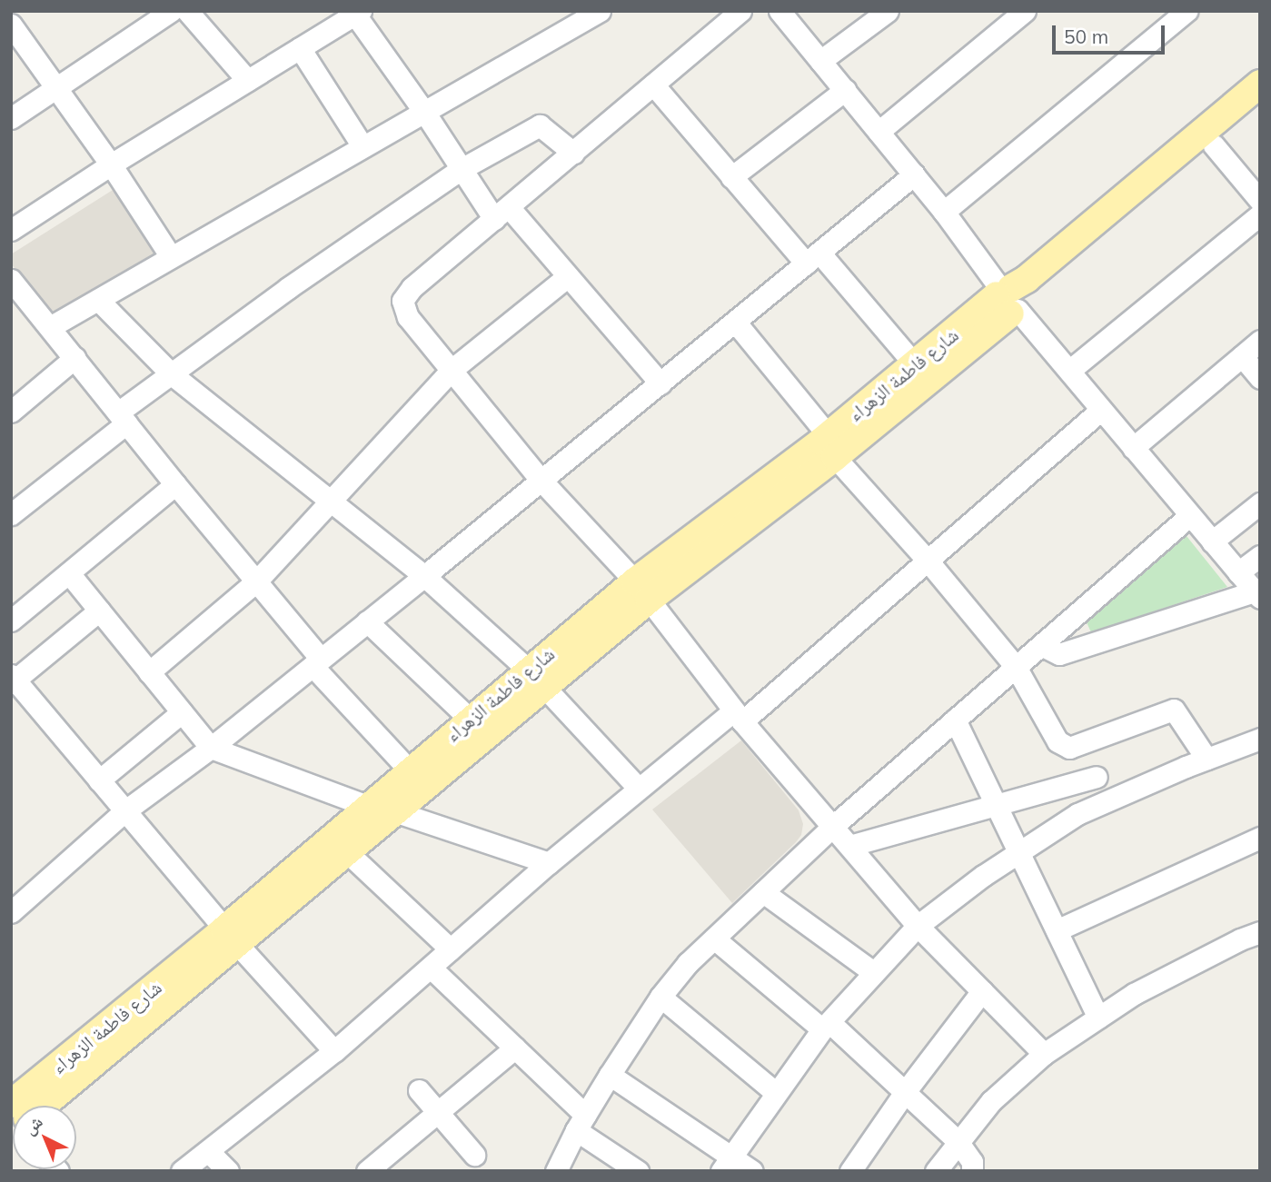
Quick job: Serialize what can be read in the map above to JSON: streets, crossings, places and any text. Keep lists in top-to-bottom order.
{
  "streets": {
    "main road": ["شارع فاطمة الزهراء"]
  },
  "scale_bar": "50 m",
  "north": "top left"
}
